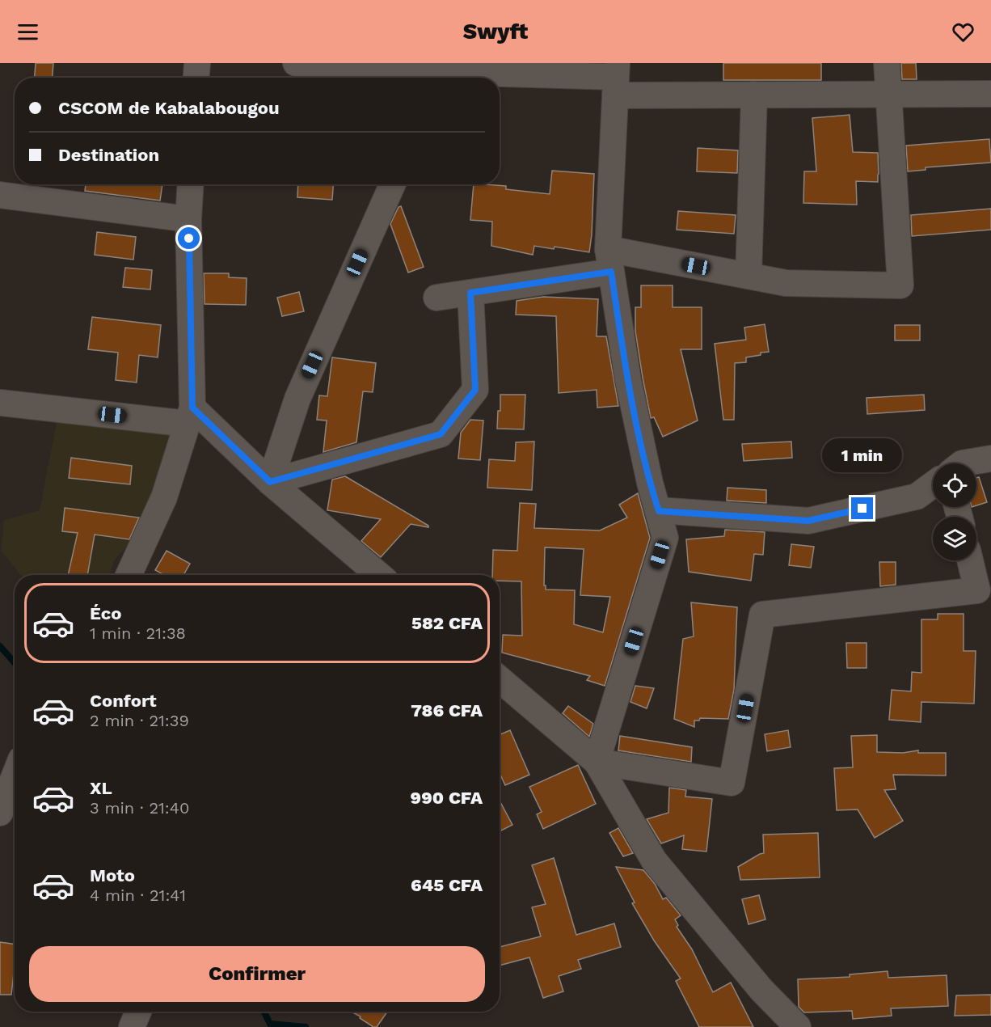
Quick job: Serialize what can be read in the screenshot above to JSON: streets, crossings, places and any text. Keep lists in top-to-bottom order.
{
  "page": {
    "header": "Swyft",
    "banner": ["CSCOM de Kabalabougou", "Destination"],
    "bubble": "1 min",
    "list": [
      {
        "name": "Éco",
        "note": "1 min · 21:38",
        "value": "582 CFA"
      },
      {
        "name": "Confort",
        "note": "2 min · 21:39",
        "value": "786 CFA"
      },
      {
        "name": "XL",
        "note": "3 min · 21:40",
        "value": "990 CFA"
      },
      {
        "name": "Moto",
        "note": "4 min · 21:41",
        "value": "645 CFA"
      }
    ],
    "buttons": "Confirmer"
  }
}
